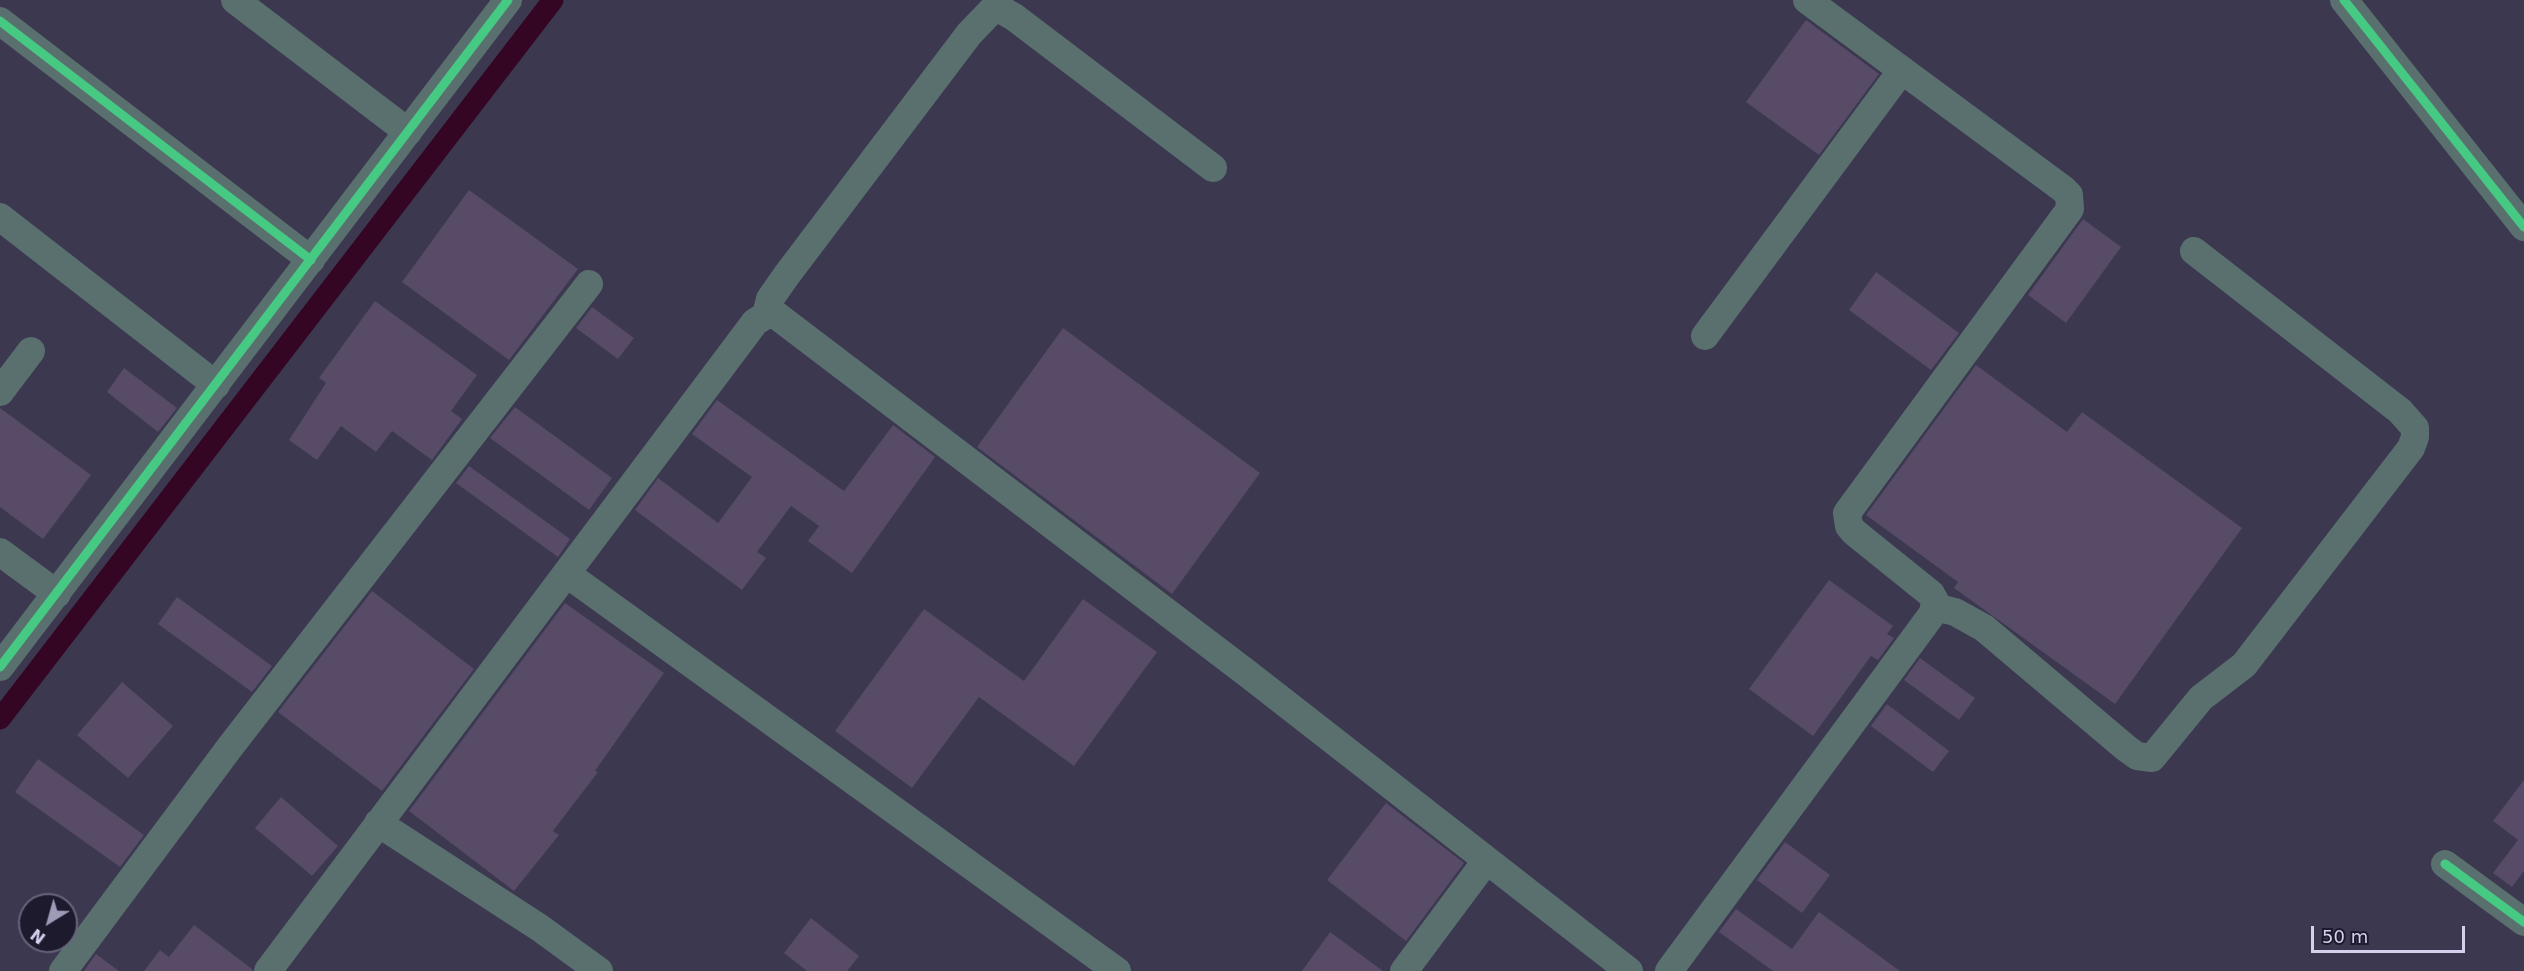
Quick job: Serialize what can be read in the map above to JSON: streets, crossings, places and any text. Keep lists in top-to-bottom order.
{
  "scale_bar": "50 m",
  "north": "bottom left"
}
